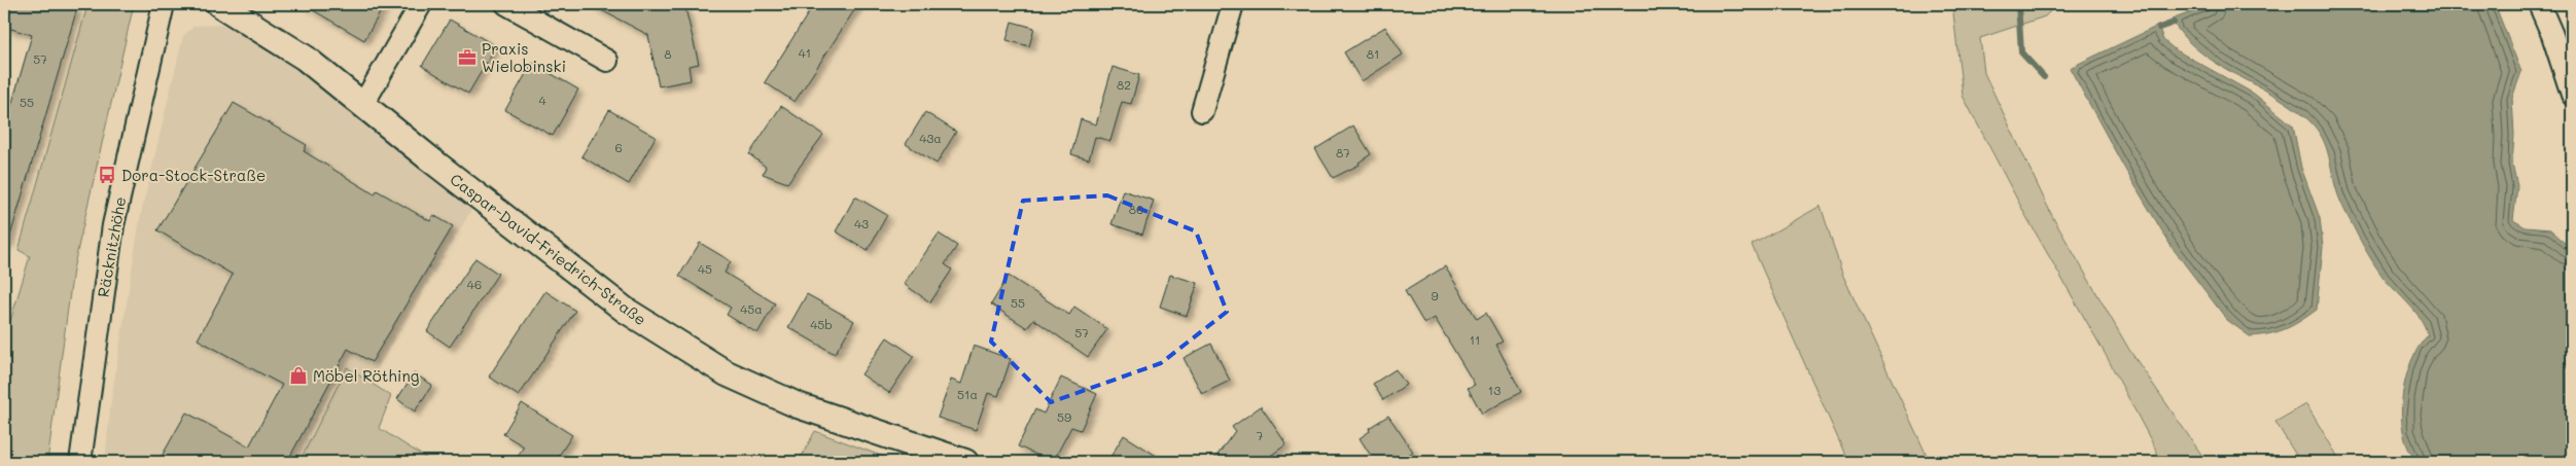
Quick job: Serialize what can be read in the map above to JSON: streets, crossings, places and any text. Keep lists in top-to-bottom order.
{
  "streets": {
    "street": ["Räcknitzhöhe", "Caspar-David-Friedrich-Straße"]
  },
  "places": {
    "office": ["Praxis Wielobinski"],
    "bus stop": ["Dora-Stock-Straße"],
    "shop": ["Möbel Röthing"]
  },
  "house_numbers": [
    "41",
    "8",
    "81",
    "57",
    "82",
    "4",
    "55",
    "43a",
    "6",
    "87",
    "86",
    "43",
    "45",
    "46",
    "9",
    "55",
    "45a",
    "45b",
    "57",
    "11",
    "13",
    "51a",
    "59",
    "7"
  ]
}
